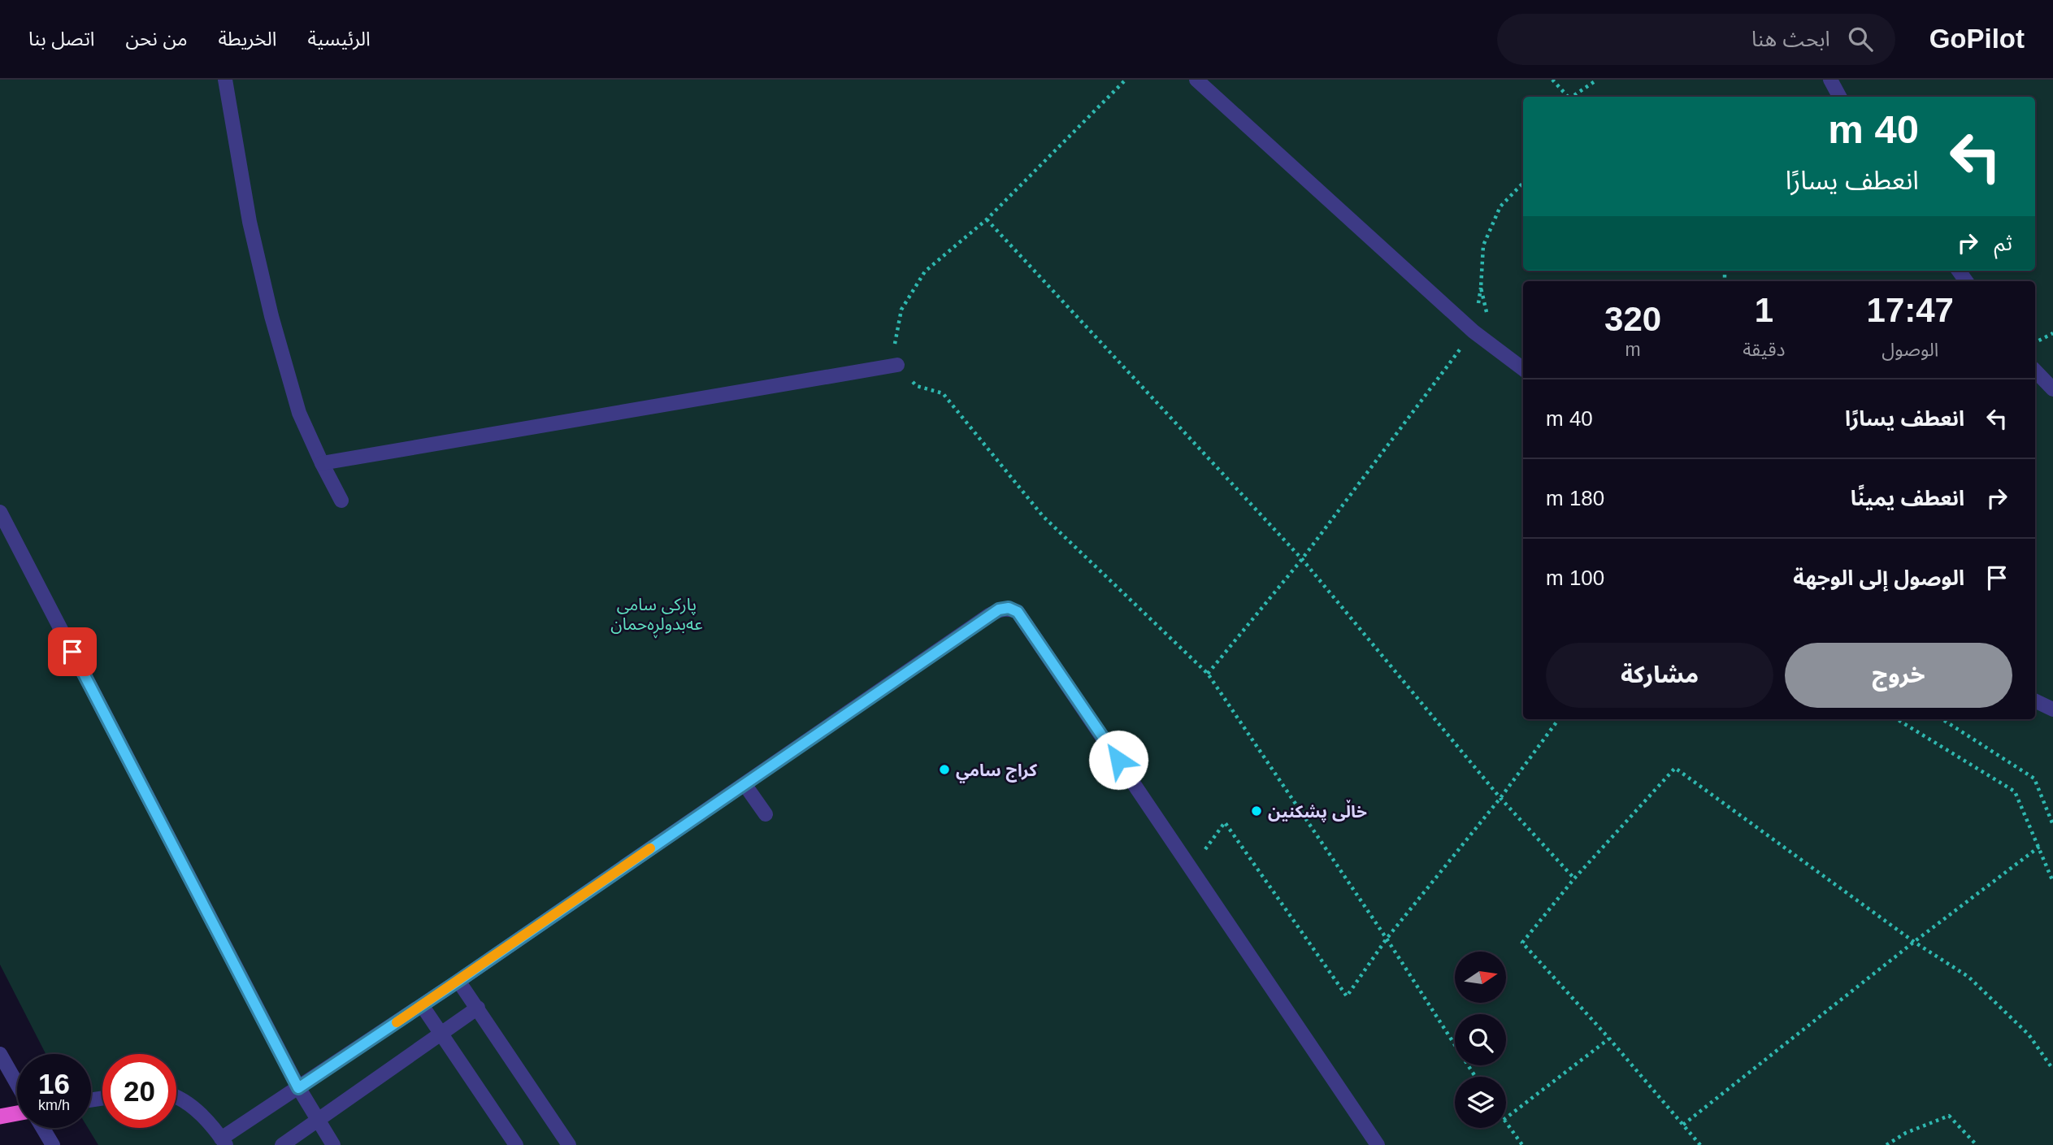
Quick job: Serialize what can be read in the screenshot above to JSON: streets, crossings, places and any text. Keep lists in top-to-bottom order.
{
  "parks": ["پارکی سامی عەبدولڕەحمان"],
  "places": ["کراج سامي", "خاڵی پشکنین"],
  "north": "right",
  "page": {
    "header": "GoPilot",
    "search": "ابحث هنا",
    "nav": [
      "الرئيسية",
      "الخريطة",
      "من نحن",
      "اتصل بنا"
    ],
    "turn": ["40 m", "انعطف يسارًا"],
    "then": "ثم",
    "eta": [
      "17:47",
      "الوصول",
      "1",
      "دقيقة",
      "320",
      "m"
    ],
    "list": [
      {
        "name": "انعطف يسارًا",
        "value": "40 m"
      },
      {
        "name": "انعطف يمينًا",
        "value": "180 m"
      },
      {
        "name": "الوصول إلى الوجهة",
        "value": "100 m"
      }
    ],
    "buttons": ["خروج", "مشاركة"],
    "speed": "16 km/h",
    "limit": "20"
  }
}
